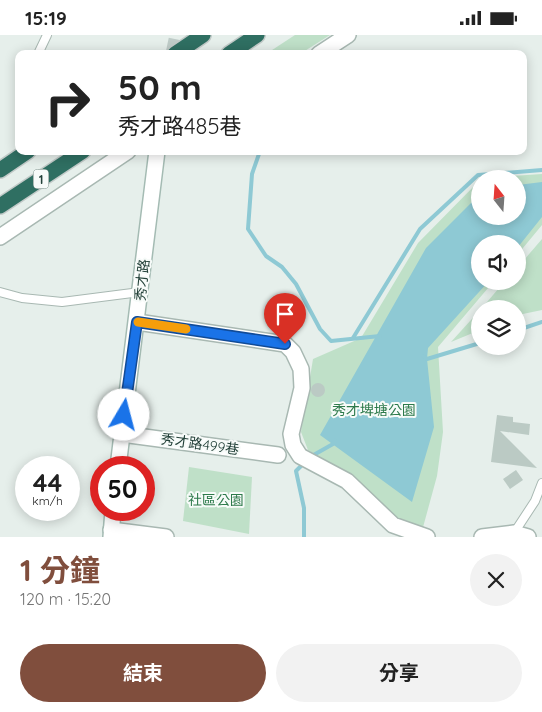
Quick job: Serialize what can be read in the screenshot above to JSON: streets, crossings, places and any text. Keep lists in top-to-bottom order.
{
  "streets": {
    "highway": ["1"],
    "street": ["秀才路", "秀才路499巷"]
  },
  "crossings": [
    ["秀才路", "秀才路499巷"]
  ],
  "parks": ["秀才埤塘公園", "社區公園"],
  "north": "top",
  "page": {
    "status": "15:19",
    "turn": ["50 m", "秀才路485巷"],
    "speed": "44 km/h",
    "limit": "50",
    "heading": ["1 分鐘", "120 m · 15:20"],
    "buttons": ["結束", "分享"]
  }
}
